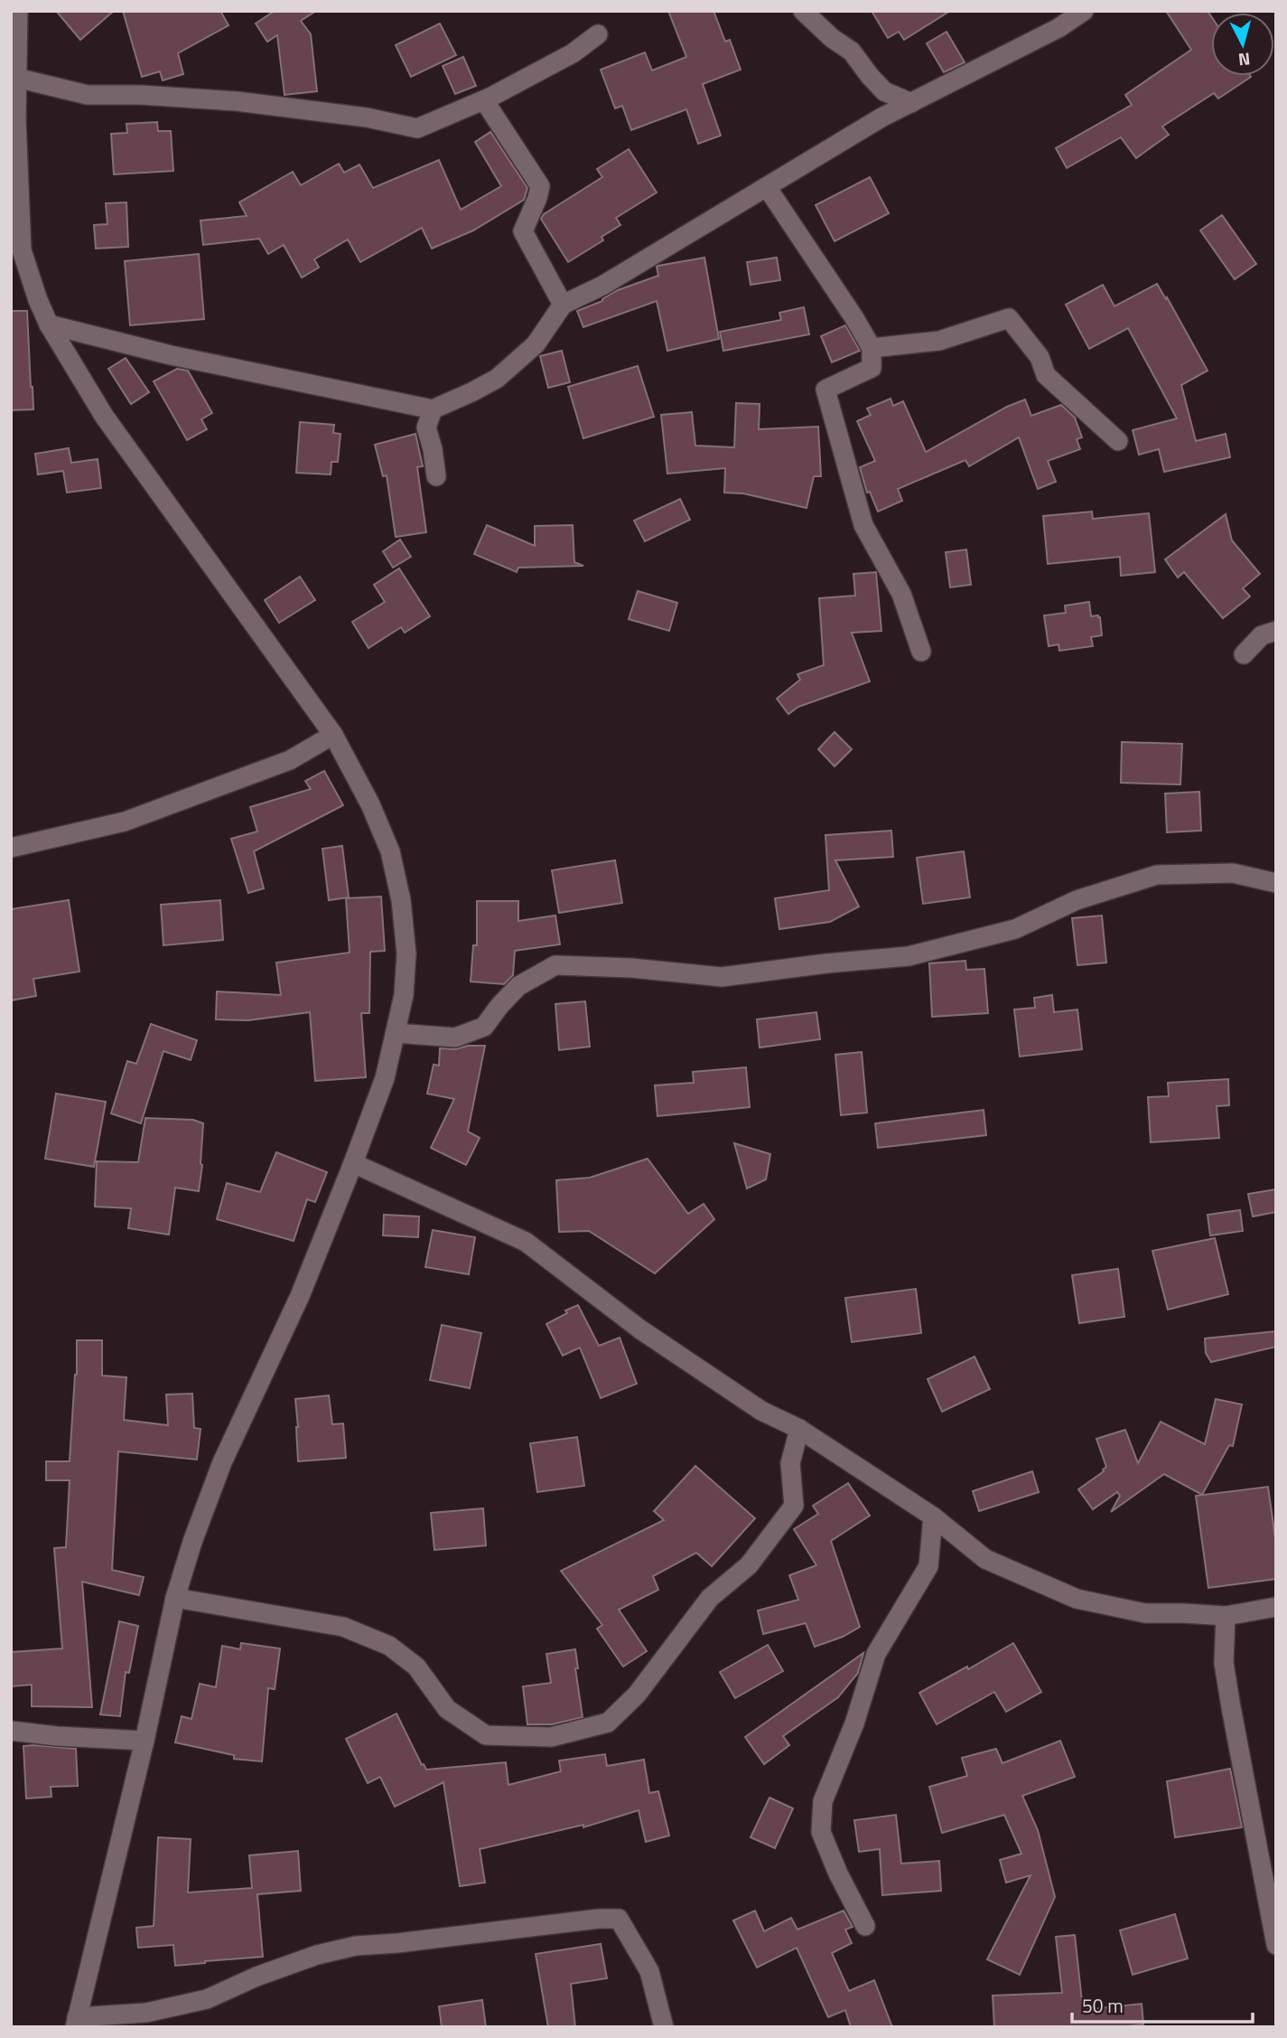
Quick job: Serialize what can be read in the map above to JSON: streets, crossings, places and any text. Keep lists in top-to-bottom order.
{
  "scale_bar": "50 m",
  "north": "bottom"
}
